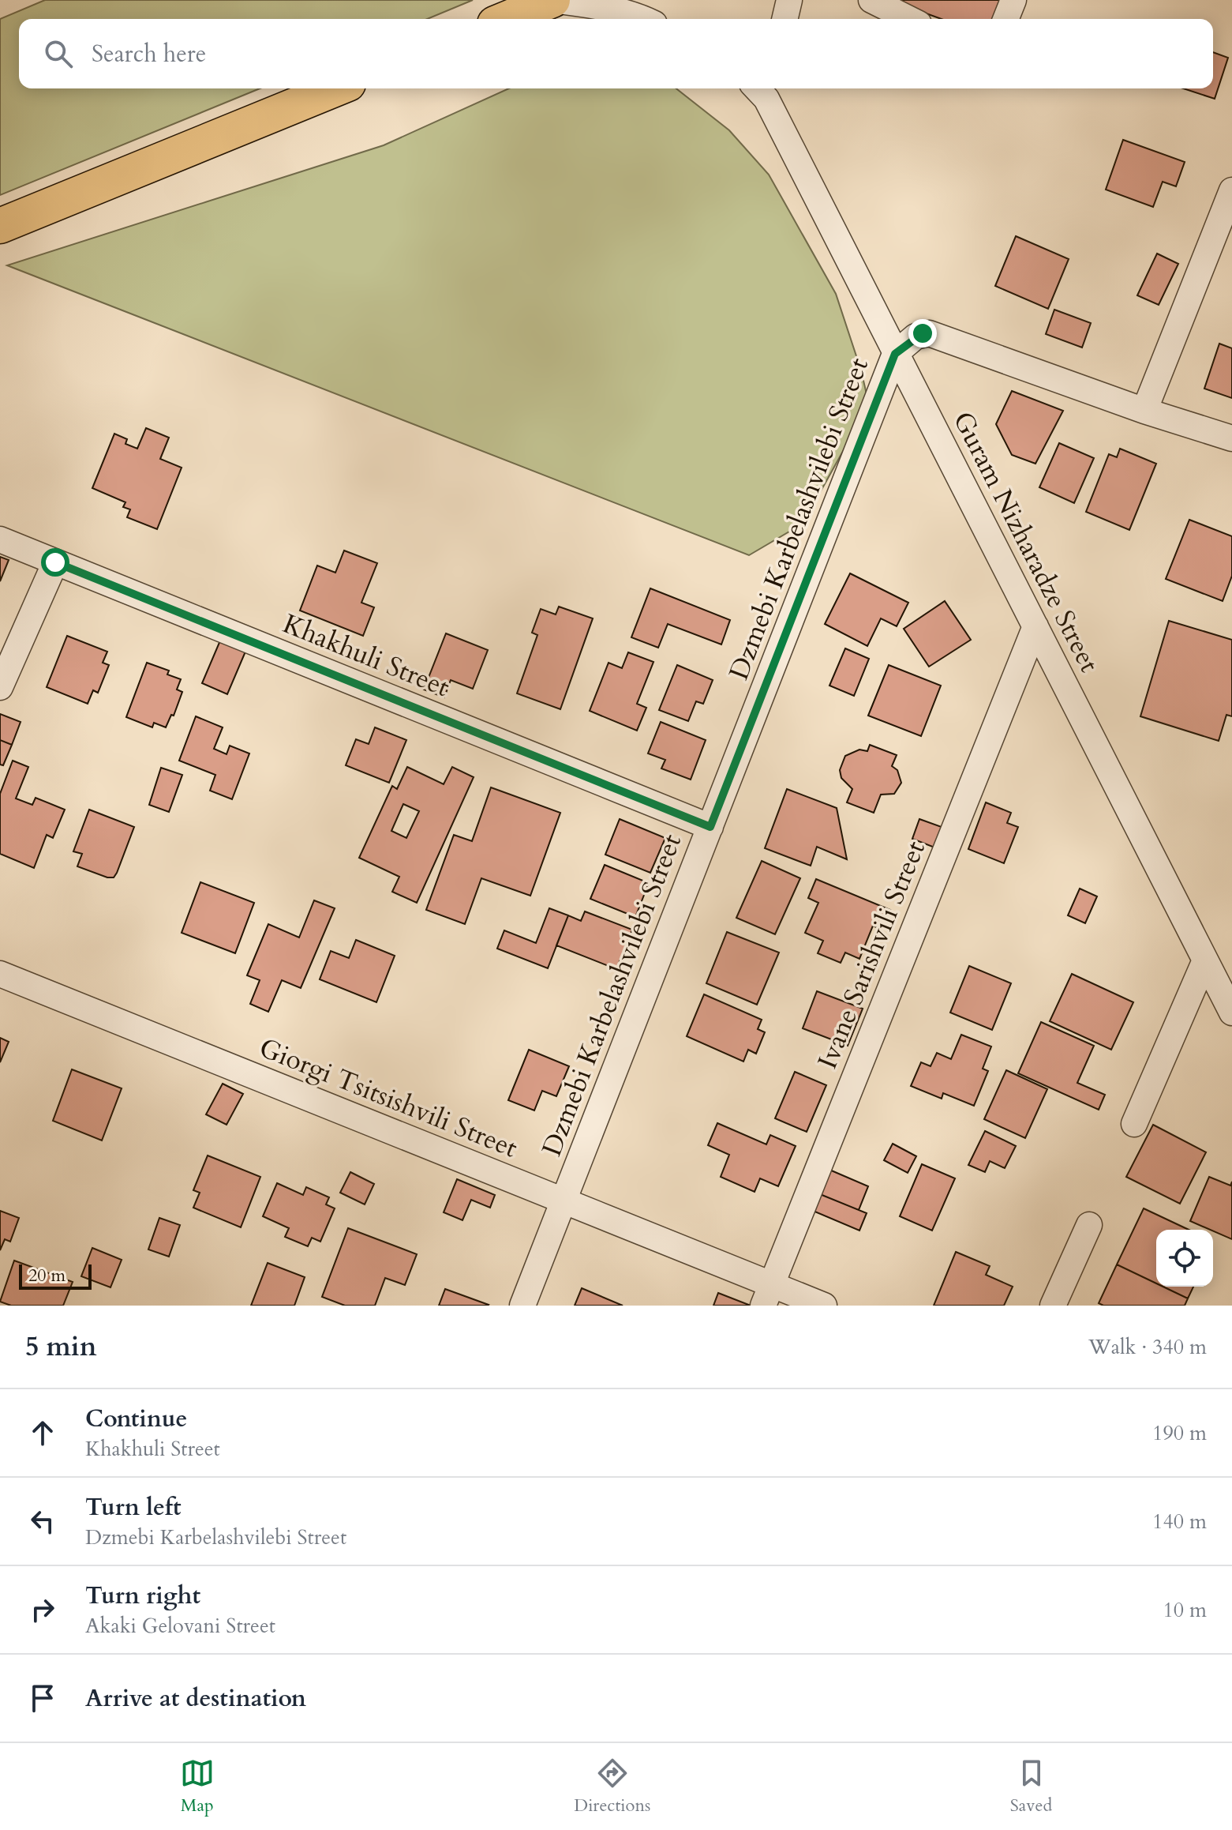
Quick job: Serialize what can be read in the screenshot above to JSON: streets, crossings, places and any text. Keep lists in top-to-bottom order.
{
  "streets": {
    "street": [
      "Dzmebi Karbelashvilebi Street",
      "Guram Nizharadze Street",
      "Khakhuli Street",
      "Ivane Sarishvili Street",
      "Giorgi Tsitsishvili Street"
    ]
  },
  "crossings": [
    ["Dzmebi Karbelashvilebi Street", "Guram Nizharadze Street"],
    ["Dzmebi Karbelashvilebi Street", "Khakhuli Street"],
    ["Dzmebi Karbelashvilebi Street", "Giorgi Tsitsishvili Street"],
    ["Guram Nizharadze Street", "Ivane Sarishvili Street"],
    ["Ivane Sarishvili Street", "Giorgi Tsitsishvili Street"]
  ],
  "scale_bar": "20 m",
  "page": {
    "search": "Search here",
    "scale": "20 m",
    "heading": ["5 min", "Walk · 340 m"],
    "list": [
      ["Continue", "Khakhuli Street", "190 m"],
      ["Turn left", "Dzmebi Karbelashvilebi Street", "140 m"],
      ["Turn right", "Akaki Gelovani Street", "10 m"],
      "Arrive at destination"
    ],
    "nav": ["Map", "Directions", "Saved"]
  }
}
